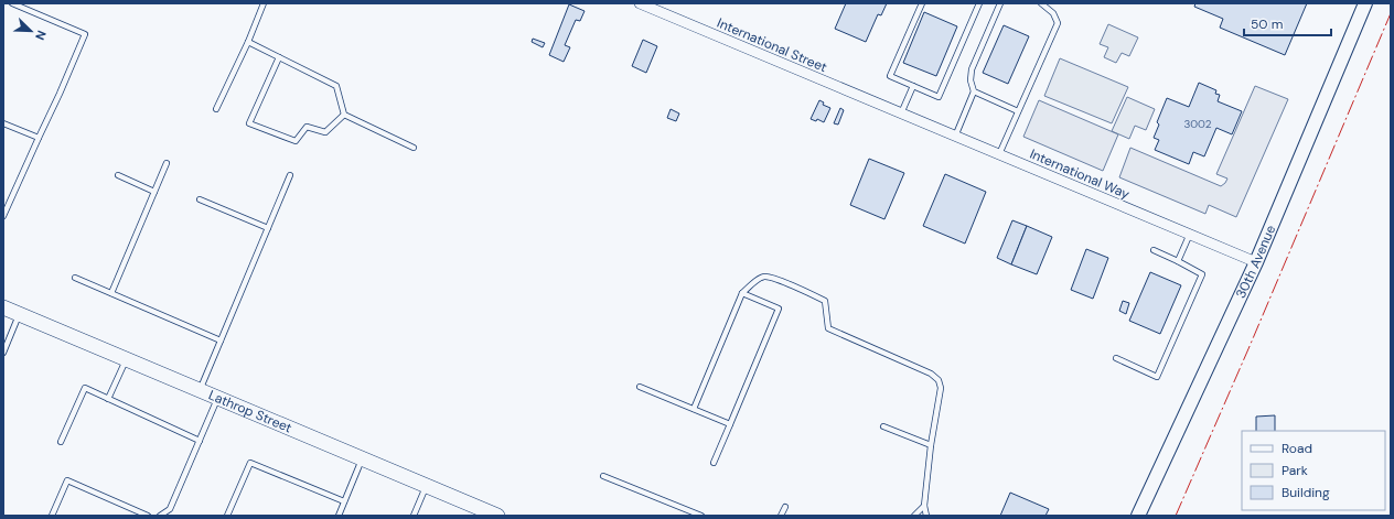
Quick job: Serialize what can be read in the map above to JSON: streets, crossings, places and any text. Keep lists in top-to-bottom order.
{
  "streets": {
    "main road": ["Lathrop Street"],
    "street": ["International Street", "International Way", "30th Avenue"]
  },
  "crossings": [
    ["International Street", "International Way"],
    ["International Way", "30th Avenue"]
  ],
  "house_numbers": ["3002"],
  "legend": ["Road", "Park", "Building"],
  "scale_bar": "50 m",
  "north": "bottom right"
}
